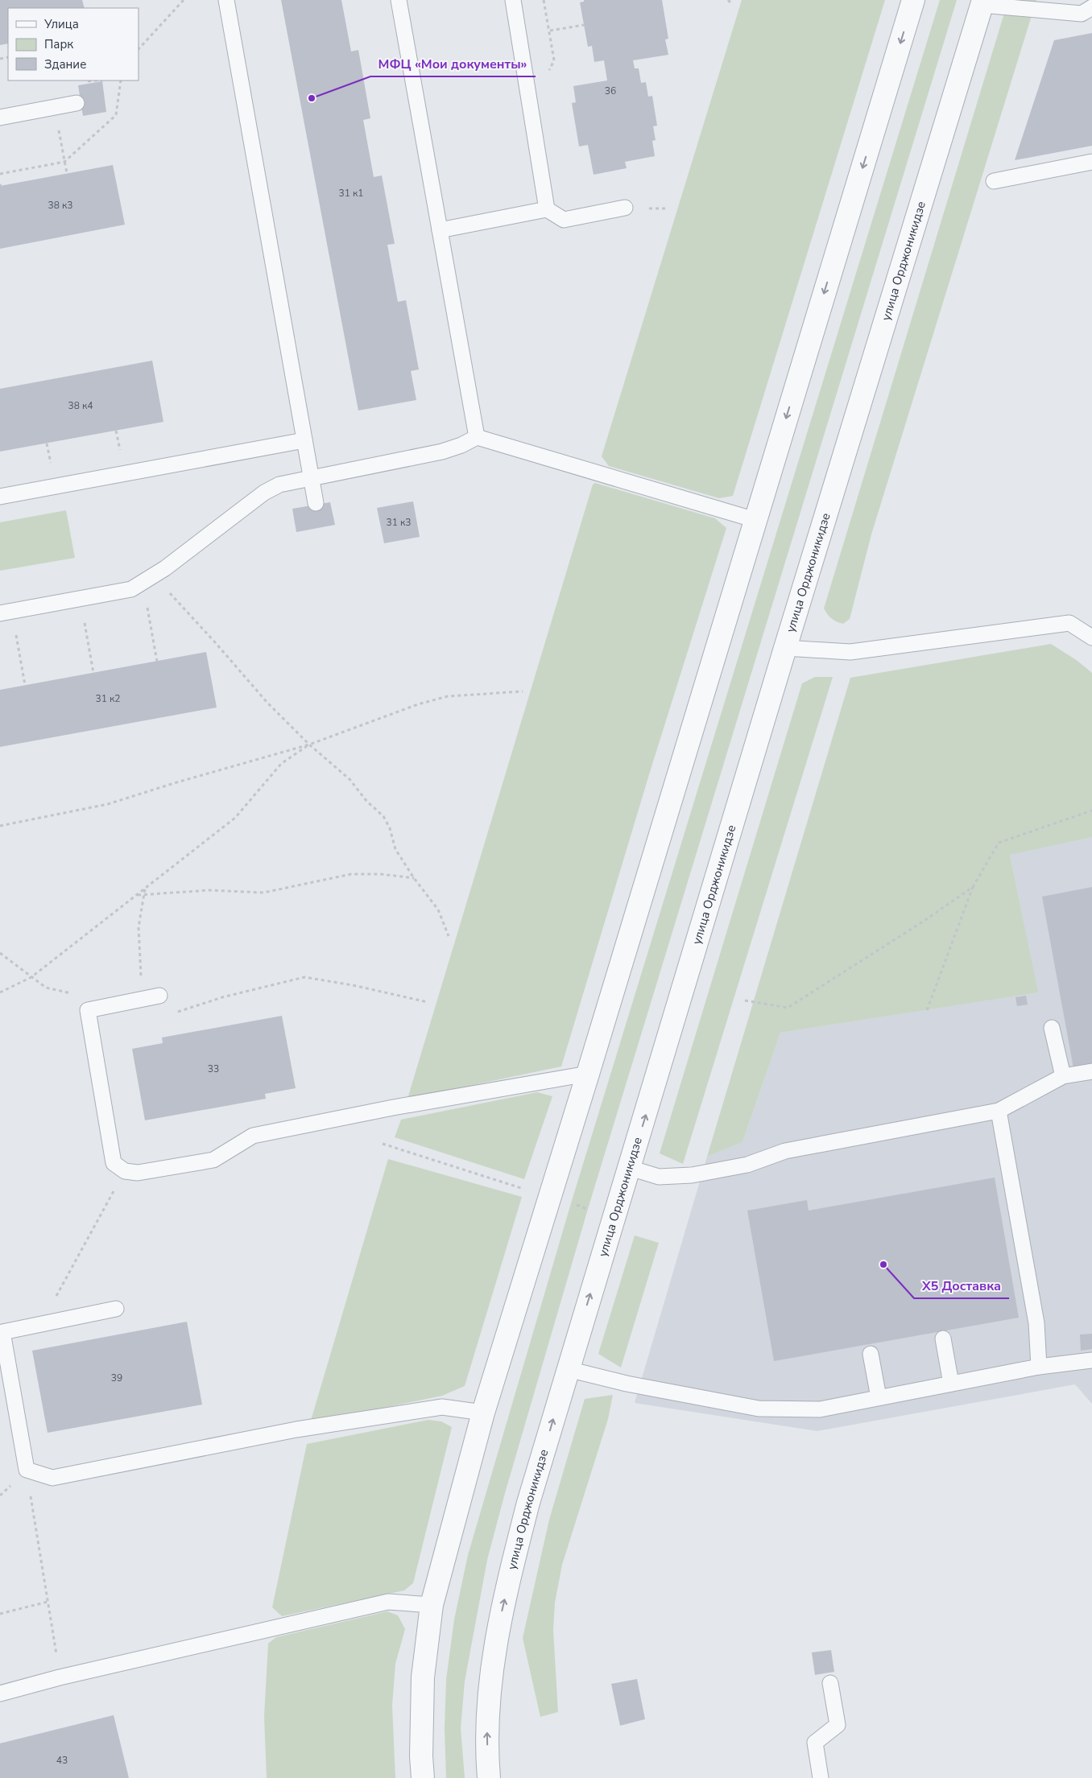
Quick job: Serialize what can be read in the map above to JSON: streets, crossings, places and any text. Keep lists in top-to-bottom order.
{
  "streets": {
    "street": ["улица Орджоникидзе"]
  },
  "places": ["МФЦ «Мои документы»", "X5 Доставка"],
  "house_numbers": [
    "36",
    "31 к1",
    "38 к3",
    "38 к4",
    "31 к3",
    "31 к2",
    "33",
    "39",
    "43"
  ],
  "legend": ["Улица", "Парк", "Здание"]
}
